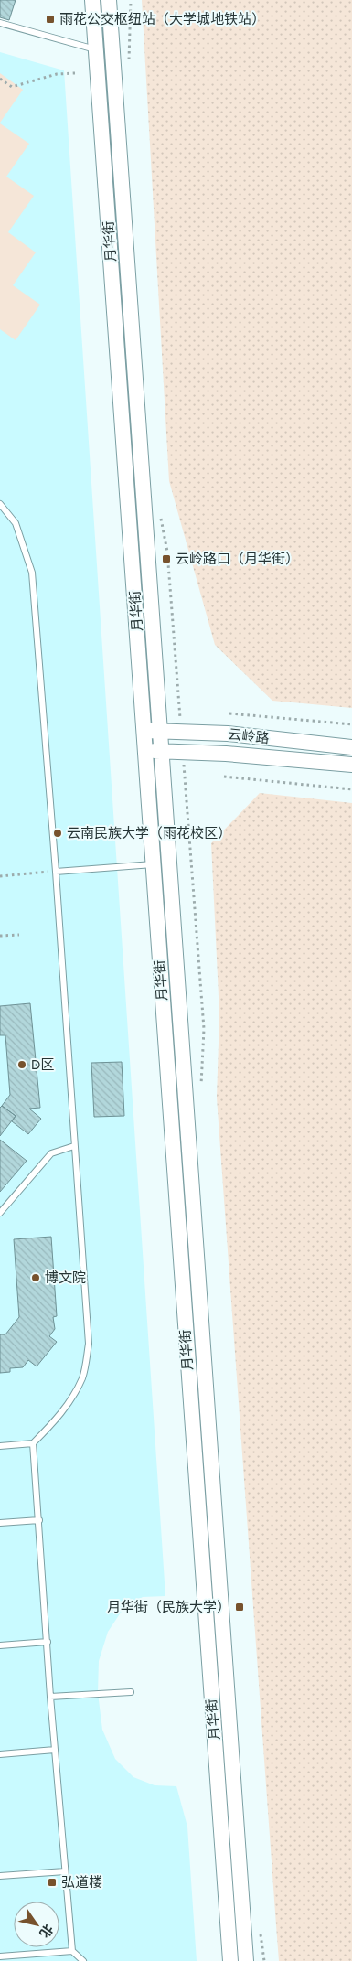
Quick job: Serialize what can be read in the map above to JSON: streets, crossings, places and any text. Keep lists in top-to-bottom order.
{
  "streets": {
    "street": ["月华街", "云岭路"]
  },
  "crossings": [
    ["月华街", "云岭路"]
  ],
  "places": {
    "transit": [
      "雨花公交枢纽站（大学城地铁站）",
      "云岭路口（月华街）",
      "月华街（民族大学）",
      "弘道楼"
    ],
    "other": ["云南民族大学（雨花校区）", "D区", "博文院"]
  },
  "north": "bottom right"
}
